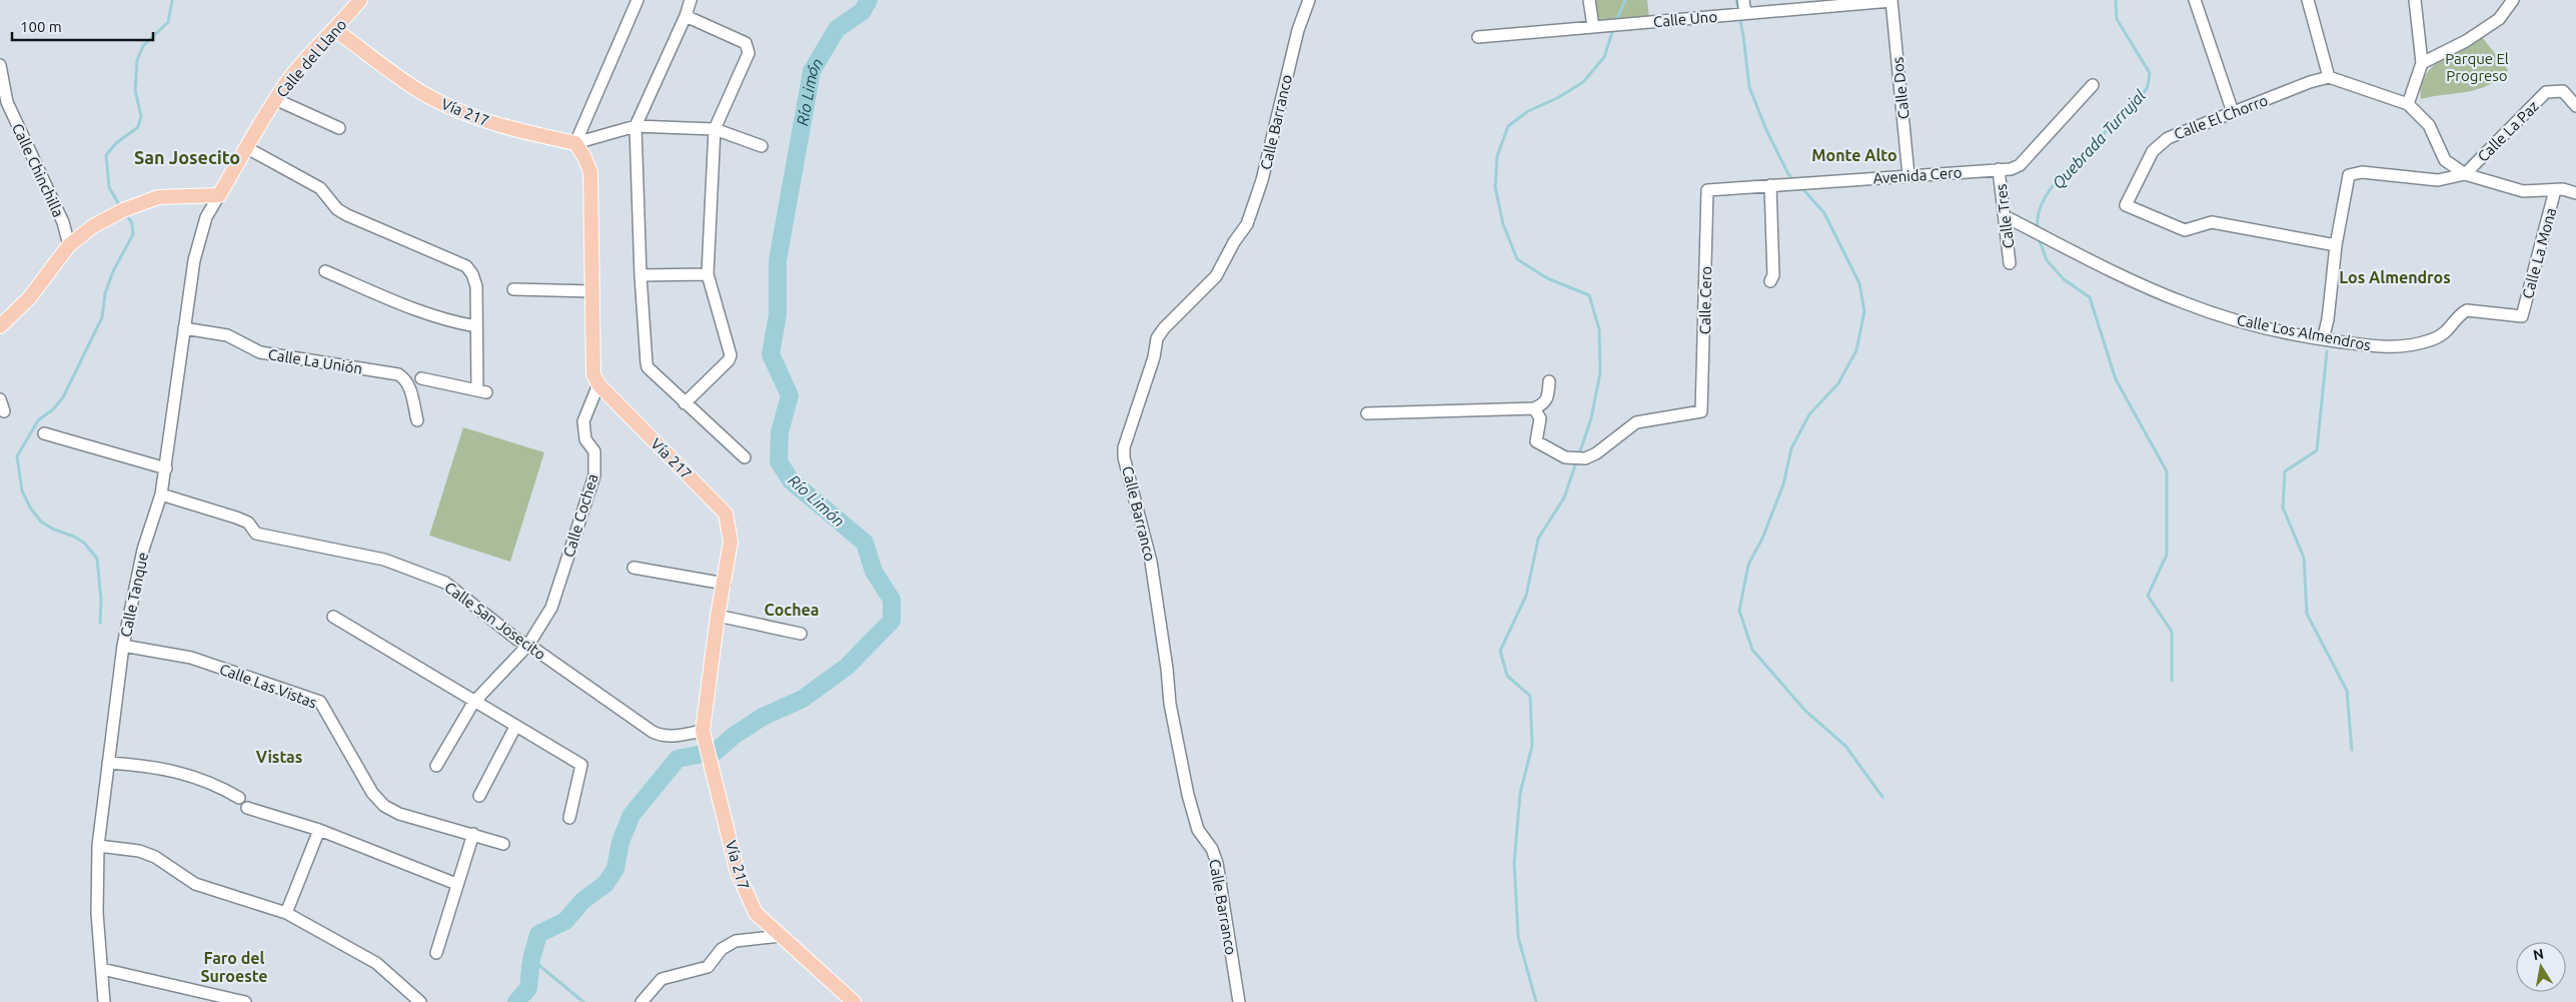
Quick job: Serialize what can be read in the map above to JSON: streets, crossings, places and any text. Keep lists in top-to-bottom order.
{
  "streets": {
    "main road": ["Calle del Llano", "Vía 217"],
    "street": [
      "Calle Uno",
      "Calle Dos",
      "Calle El Chorro",
      "Calle Barranco",
      "Calle La Paz",
      "Calle Chinchilla",
      "Avenida Cero",
      "Calle Tres",
      "Calle La Mona",
      "Calle Cero",
      "Calle Los Almendros",
      "Calle La Unión",
      "Calle Cochea",
      "Calle Tanque",
      "Calle San Josecito",
      "Calle Las Vistas"
    ]
  },
  "crossings": [
    ["Calle Uno", "Calle Dos"],
    ["Calle del Llano", "Vía 217"],
    ["Calle del Llano", "Calle Tanque"],
    ["Calle Dos", "Avenida Cero"],
    ["Vía 217", "Calle Cochea"],
    ["Vía 217", "Calle San Josecito"],
    ["Avenida Cero", "Calle Tres"],
    ["Avenida Cero", "Calle Cero"],
    ["Calle Tres", "Calle Los Almendros"],
    ["Calle La Mona", "Calle Los Almendros"],
    ["Calle La Unión", "Calle Tanque"],
    ["Calle Cochea", "Calle San Josecito"],
    ["Calle Tanque", "Calle San Josecito"],
    ["Calle Tanque", "Calle Las Vistas"]
  ],
  "districts": [
    "Monte Alto",
    "San Josecito",
    "Los Almendros",
    "Cochea",
    "Vistas",
    "Faro del Suroeste"
  ],
  "water": ["Río Limón", "Quebrada Turrujal"],
  "parks": ["Parque El Progreso"],
  "scale_bar": "100 m",
  "north": "top"
}
